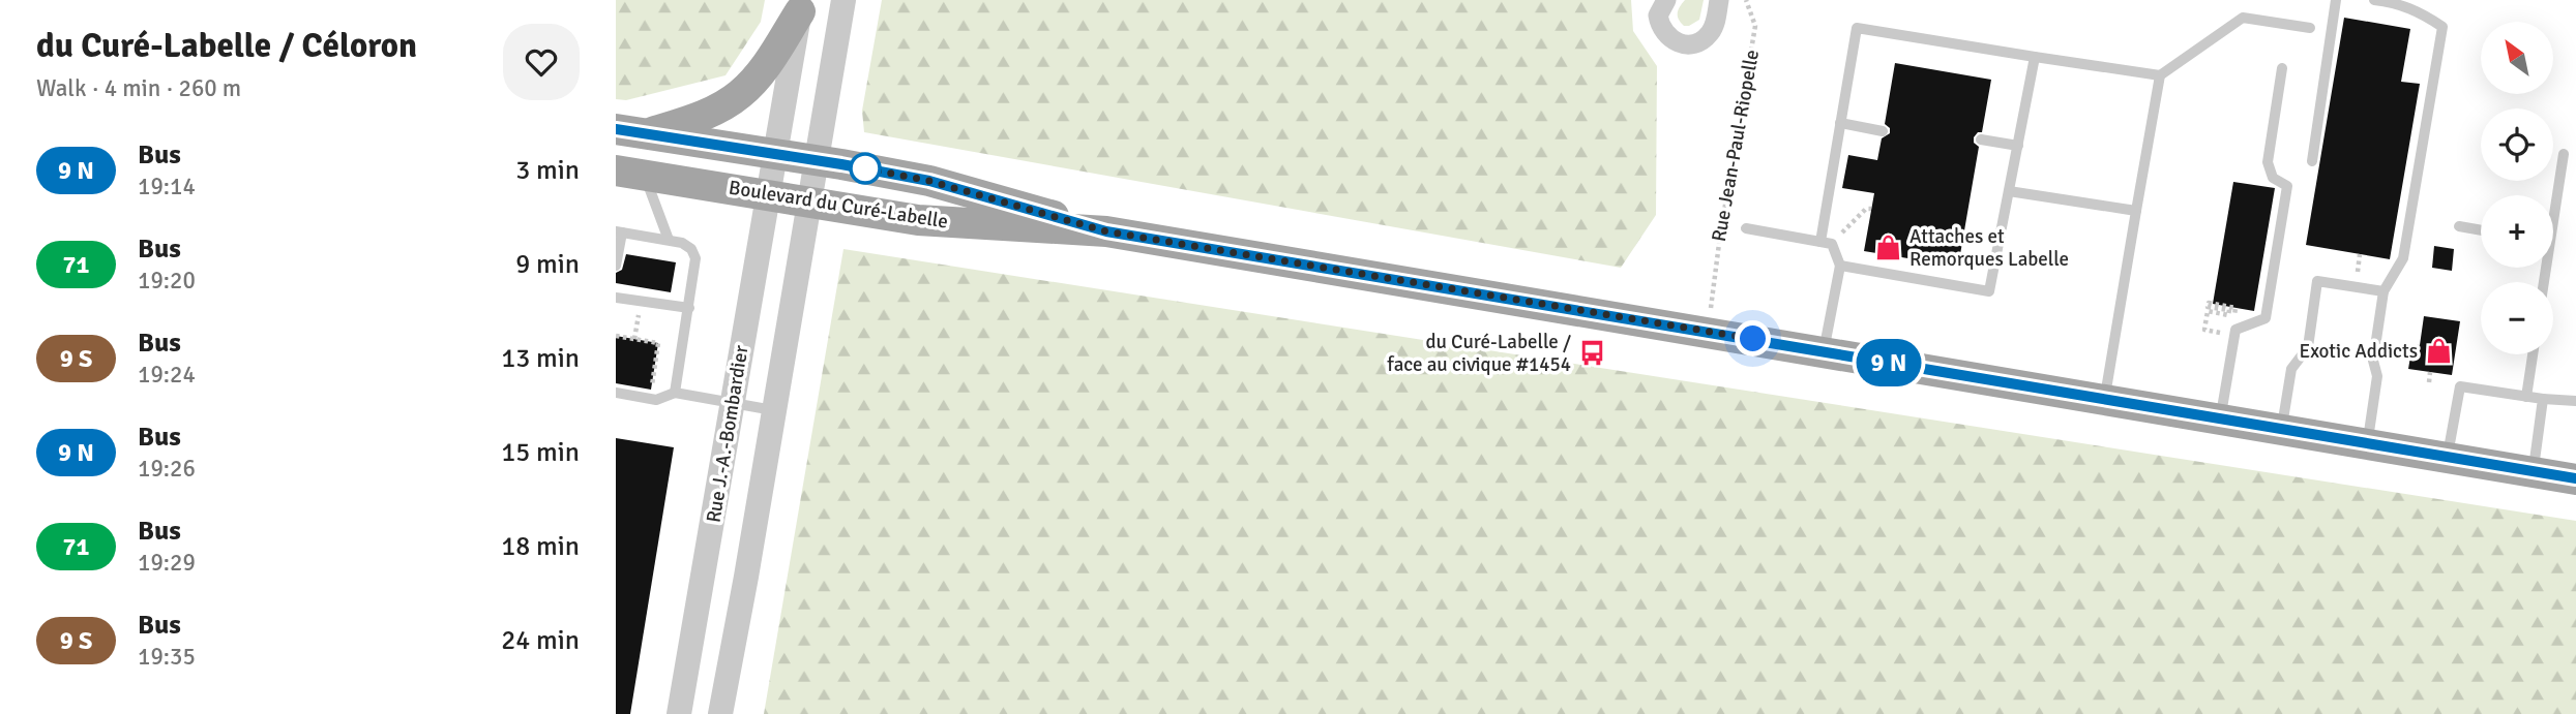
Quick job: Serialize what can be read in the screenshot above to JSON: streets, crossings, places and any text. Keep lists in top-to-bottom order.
{
  "streets": {
    "main road": ["Boulevard du Curé-Labelle"],
    "street": ["Rue J.-A.-Bombardier"],
    "path": ["Rue Jean-Paul-Riopelle"]
  },
  "crossings": [
    ["Boulevard du Curé-Labelle", "Rue J.-A.-Bombardier"]
  ],
  "places": {
    "shop": ["Attaches et Remorques Labelle", "Exotic Addicts"],
    "bus stop": ["du Curé-Labelle / face au civique #1454"]
  },
  "north": "top left",
  "page": {
    "heading": ["du Curé-Labelle / Céloron", "Walk · 4 min · 260 m"],
    "on_map": "9 N",
    "map_buttons": ["+", "−"],
    "list": [
      {
        "mark": "9 N",
        "name": "Bus",
        "note": "19:14",
        "value": "3 min"
      },
      {
        "mark": "71",
        "name": "Bus",
        "note": "19:20",
        "value": "9 min"
      },
      {
        "mark": "9 S",
        "name": "Bus",
        "note": "19:24",
        "value": "13 min"
      },
      {
        "mark": "9 N",
        "name": "Bus",
        "note": "19:26",
        "value": "15 min"
      },
      {
        "mark": "71",
        "name": "Bus",
        "note": "19:29",
        "value": "18 min"
      },
      {
        "mark": "9 S",
        "name": "Bus",
        "note": "19:35",
        "value": "24 min"
      }
    ]
  }
}
